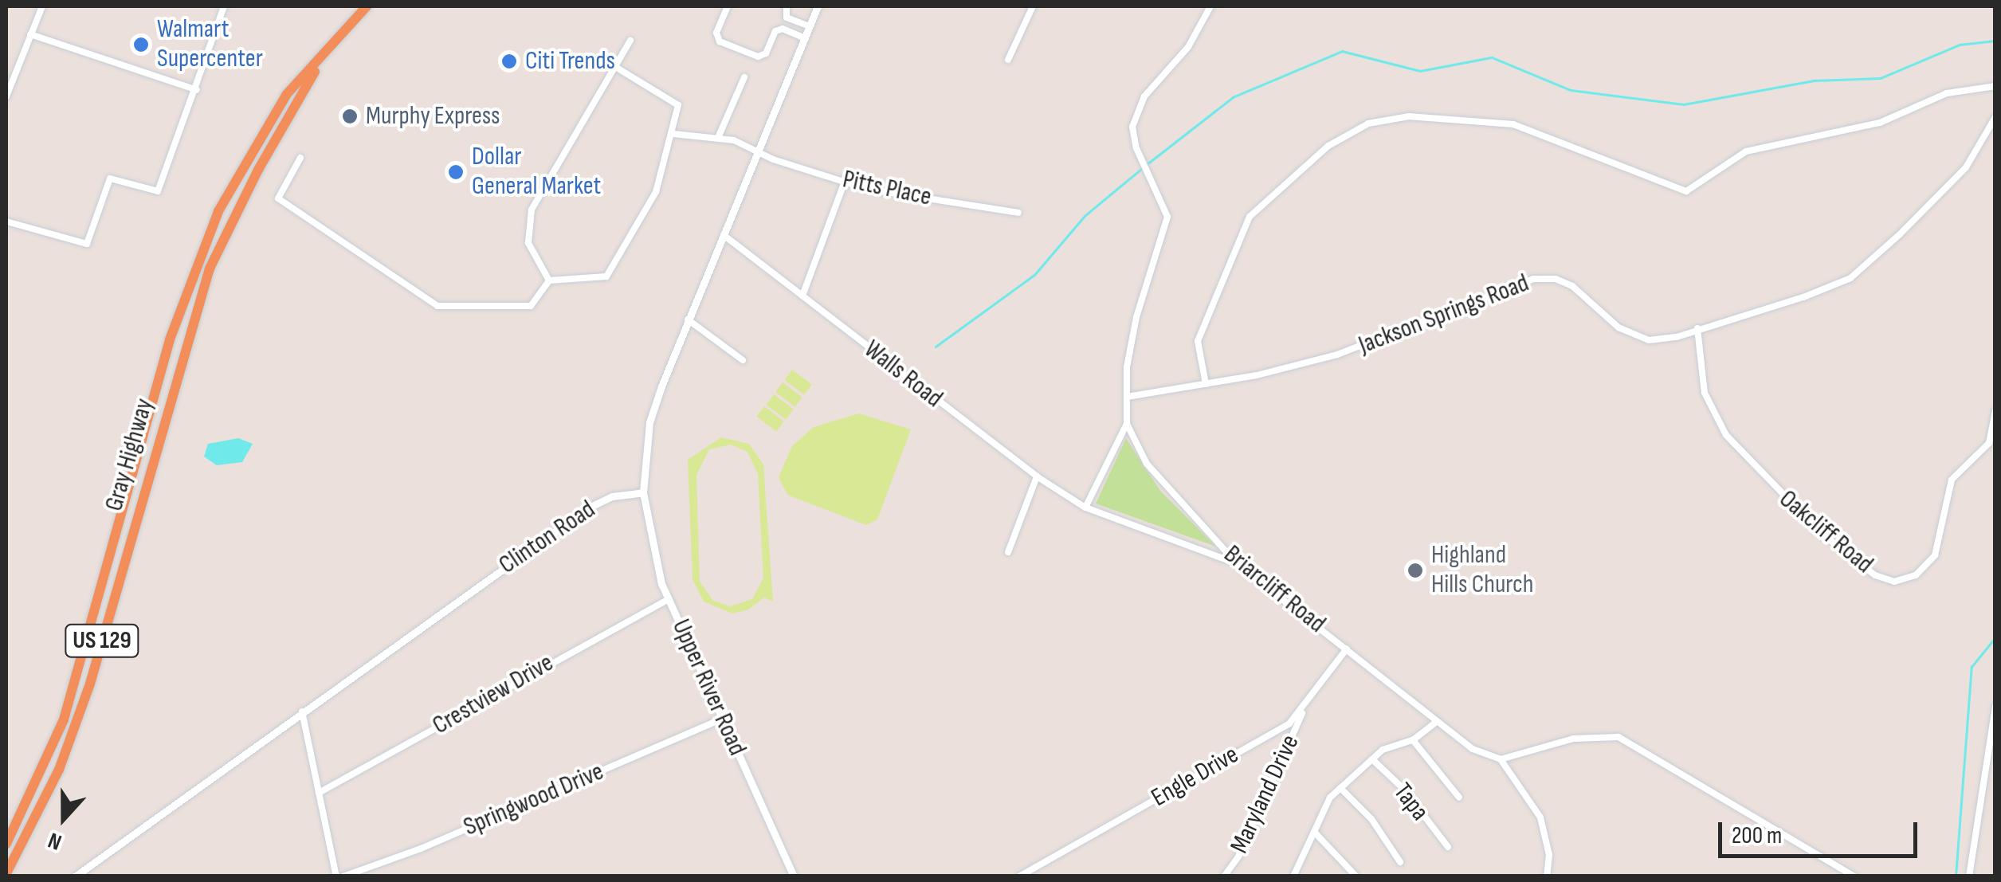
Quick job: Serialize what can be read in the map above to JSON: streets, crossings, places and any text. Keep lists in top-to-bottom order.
{
  "streets": {
    "highway": ["Gray Highway", "US 129"],
    "street": [
      "Pitts Place",
      "Jackson Springs Road",
      "Walls Road",
      "Oakcliff Road",
      "Clinton Road",
      "Briarcliff Road",
      "Upper River Road",
      "Crestview Drive",
      "Engle Drive",
      "Maryland Drive",
      "Springwood Drive",
      "Tapa"
    ]
  },
  "crossings": [
    ["Jackson Springs Road", "Oakcliff Road"],
    ["Jackson Springs Road", "Briarcliff Road"],
    ["Walls Road", "Briarcliff Road"],
    ["Clinton Road", "Upper River Road"],
    ["Briarcliff Road", "Engle Drive"],
    ["Upper River Road", "Crestview Drive"],
    ["Upper River Road", "Springwood Drive"],
    ["Engle Drive", "Maryland Drive"]
  ],
  "places": [
    "Walmart Supercenter",
    "Citi Trends",
    "Murphy Express",
    "Dollar General Market",
    "Highland Hills Church"
  ],
  "scale_bar": "200 m",
  "north": "bottom"
}
